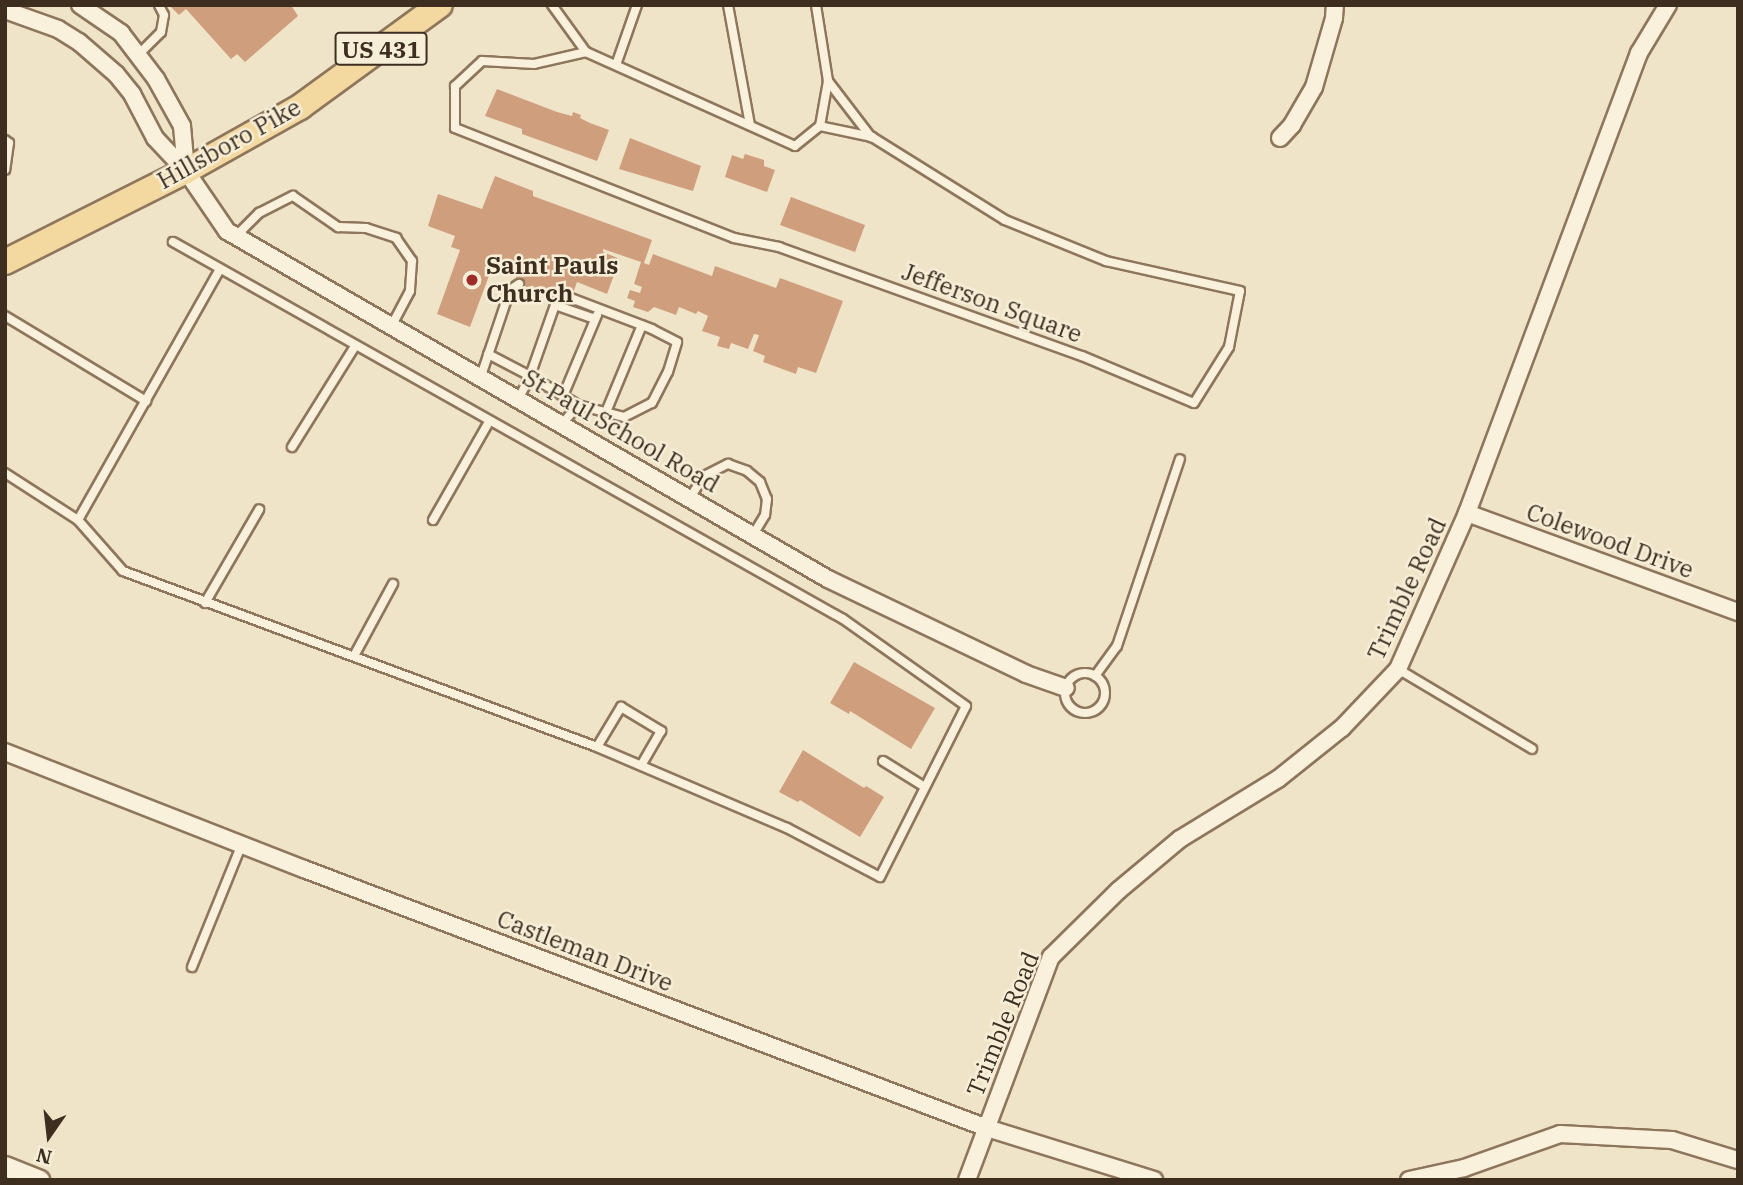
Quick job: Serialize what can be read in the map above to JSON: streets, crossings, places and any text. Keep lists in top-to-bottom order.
{
  "streets": {
    "main road": ["US 431", "Hillsboro Pike"],
    "street": [
      "St Paul School Road",
      "Colewood Drive",
      "Trimble Road",
      "Castleman Drive"
    ],
    "lane": ["Jefferson Square"]
  },
  "crossings": [
    ["Hillsboro Pike", "St Paul School Road"],
    ["Colewood Drive", "Trimble Road"],
    ["Trimble Road", "Castleman Drive"]
  ],
  "places": ["Saint Pauls Church"],
  "north": "bottom"
}
